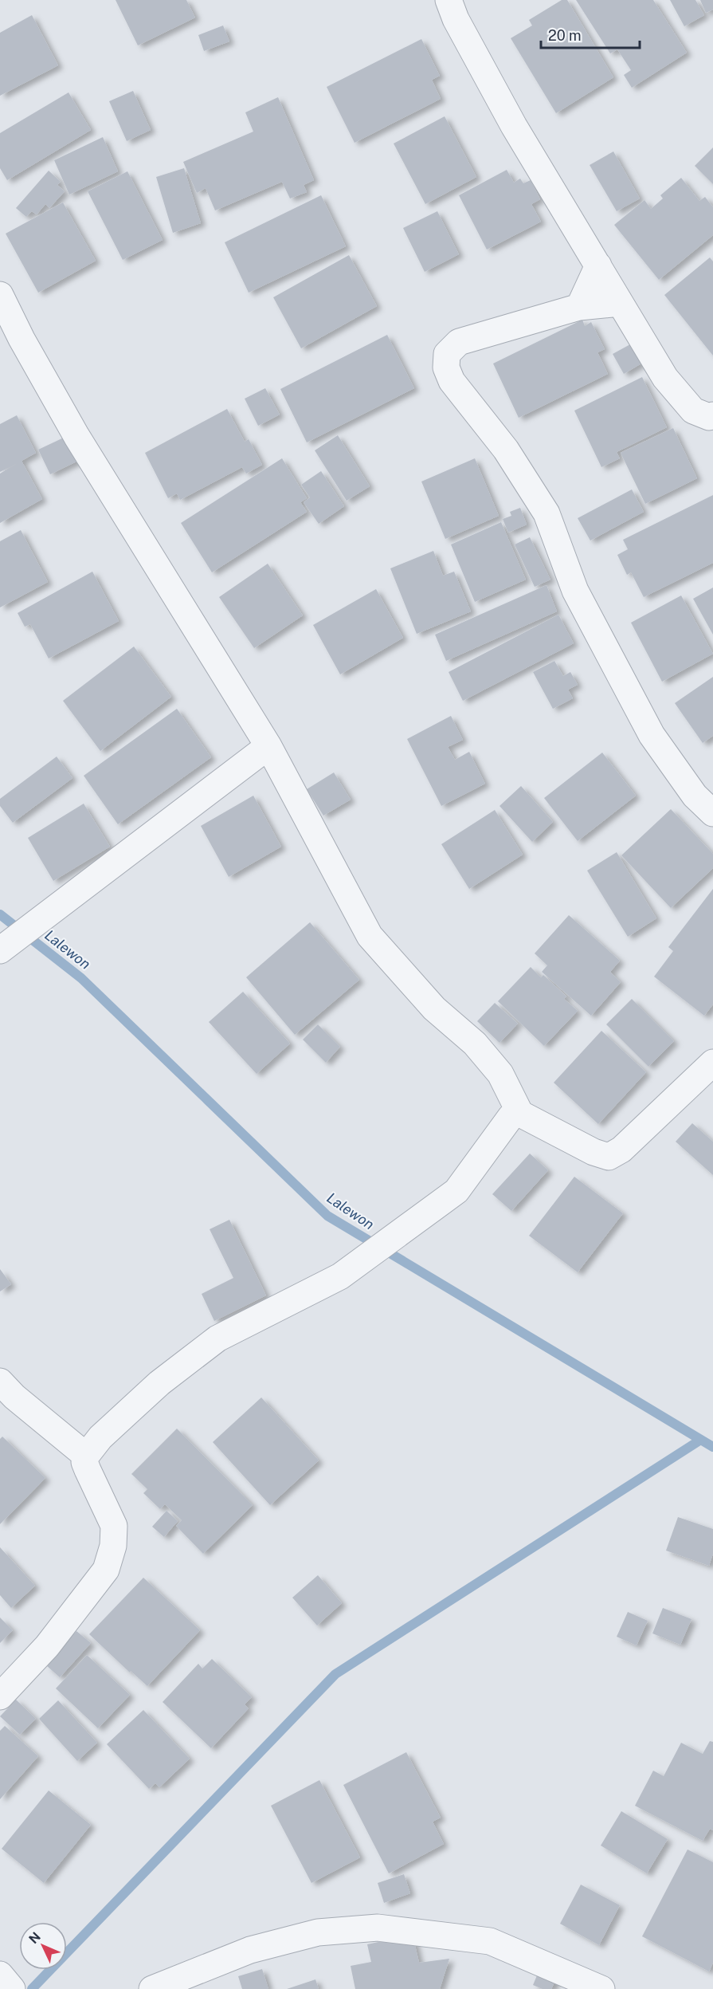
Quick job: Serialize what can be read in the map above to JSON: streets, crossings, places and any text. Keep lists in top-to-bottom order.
{
  "water": ["Lalewon"],
  "scale_bar": "20 m",
  "north": "top left"
}
